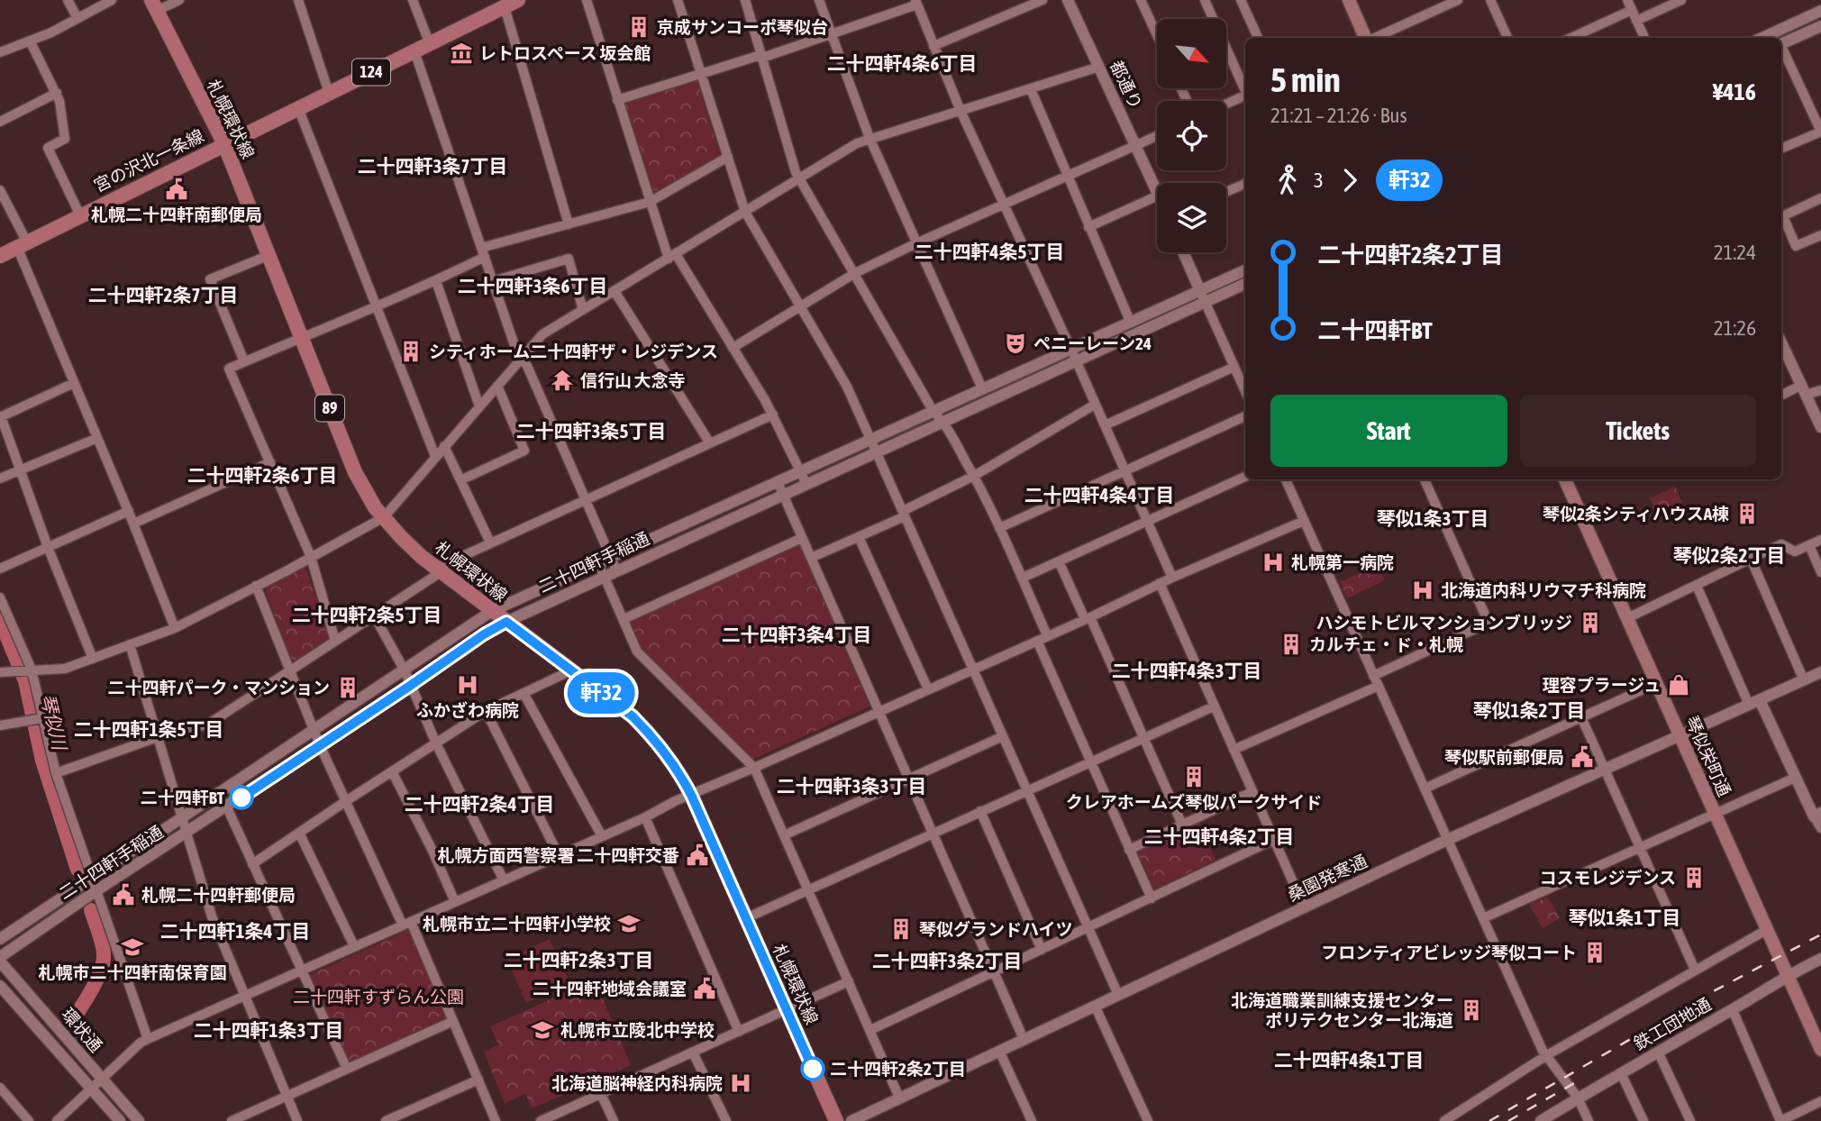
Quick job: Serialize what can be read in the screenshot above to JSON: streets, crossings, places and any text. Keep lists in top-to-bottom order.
{
  "streets": {
    "main road": [
      "124",
      "札幌環状線",
      "宮の沢北一条線",
      "89",
      "琴似栄町通"
    ],
    "street": [
      "都通り",
      "二十四軒手稲通",
      "桑園発寒通",
      "鉄工団地通",
      "環状通"
    ]
  },
  "crossings": [
    ["札幌環状線", "宮の沢北一条線"],
    ["札幌環状線", "二十四軒手稲通"],
    ["二十四軒手稲通", "環状通"],
    ["琴似栄町通", "桑園発寒通"],
    ["琴似栄町通", "鉄工団地通"]
  ],
  "districts": [
    "二十四軒4条6丁目",
    "二十四軒3条7丁目",
    "二十四軒4条5丁目",
    "二十四軒3条6丁目",
    "二十四軒2条7丁目",
    "二十四軒3条5丁目",
    "二十四軒2条6丁目",
    "二十四軒4条4丁目",
    "琴似1条3丁目",
    "琴似2条2丁目",
    "二十四軒2条5丁目",
    "二十四軒3条4丁目",
    "二十四軒4条3丁目",
    "琴似1条2丁目",
    "二十四軒1条5丁目",
    "二十四軒3条3丁目",
    "二十四軒2条4丁目",
    "二十四軒4条2丁目",
    "琴似1条1丁目",
    "二十四軒1条4丁目",
    "二十四軒2条3丁目",
    "二十四軒3条2丁目",
    "二十四軒1条3丁目",
    "二十四軒4条1丁目"
  ],
  "water": ["琴似川"],
  "parks": ["二十四軒すずらん公園"],
  "places": {
    "building": [
      "京成サンコーポ琴似台",
      "シティホーム二十四軒ザ・レジデンス",
      "琴似2条シティハウスA棟",
      "ハシモトビルマンションブリッジ",
      "カルチェ・ド・札幌",
      "二十四軒パーク・マンション",
      "クレアホームズ琴似パークサイド",
      "コスモレジデンス",
      "琴似グランドハイツ",
      "フロンティアビレッジ琴似コート",
      "北海道職業訓練支援センター ポリテクセンター北海道"
    ],
    "museum": ["レトロスペース 坂会館"],
    "public building": [
      "札幌二十四軒南郵便局",
      "琴似駅前郵便局",
      "札幌方面西警察署 二十四軒交番",
      "札幌二十四軒郵便局",
      "二十四軒地域会議室"
    ],
    "theatre": ["ペニーレーン24"],
    "temple": ["信行山 大念寺"],
    "hospital": [
      "札幌第一病院",
      "北海道内科リウマチ科病院",
      "ふかざわ病院",
      "北海道脳神経内科病院"
    ],
    "shop": ["理容プラージュ"],
    "other": ["二十四軒BT", "二十四軒2条2丁目"],
    "school or university": ["札幌市立二十四軒小学校", "札幌市二十四軒南保育園", "札幌市立陵北中学校"]
  },
  "lines": ["bus line 軒32"],
  "north": "bottom right",
  "page": {
    "on_map": "軒32",
    "heading": ["5 min", "21:21 – 21:26 · Bus", "¥416"],
    "legs": ["3", "軒32"],
    "list": [
      {
        "name": "二十四軒2条2丁目",
        "value": "21:24"
      },
      {
        "name": "二十四軒BT",
        "value": "21:26"
      }
    ],
    "buttons": ["Start", "Tickets"]
  }
}
